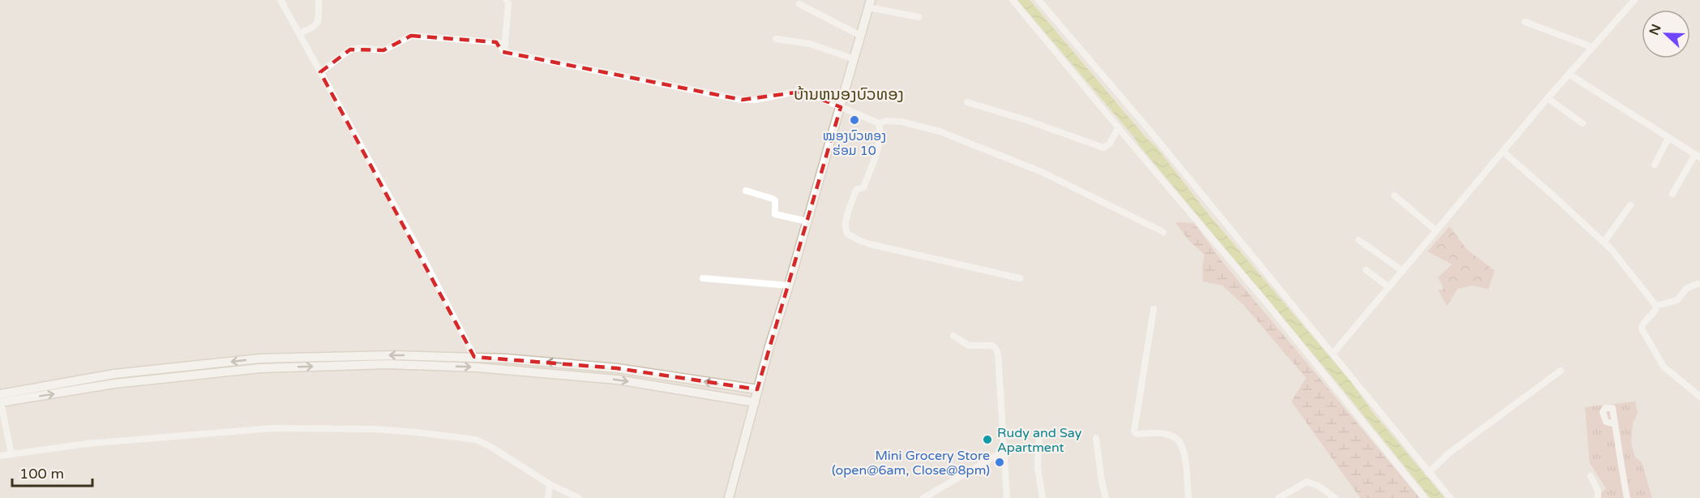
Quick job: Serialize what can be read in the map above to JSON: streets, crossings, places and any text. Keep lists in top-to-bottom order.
{
  "districts": ["ບ້ານຫນອງບົວທອງ"],
  "places": ["ໝອງບົວທອງ ຮ່ອມ 10", "Rudy and Say Apartment", "Mini Grocery Store (open@6am, Close@8pm)"],
  "scale_bar": "100 m",
  "north": "left"
}
